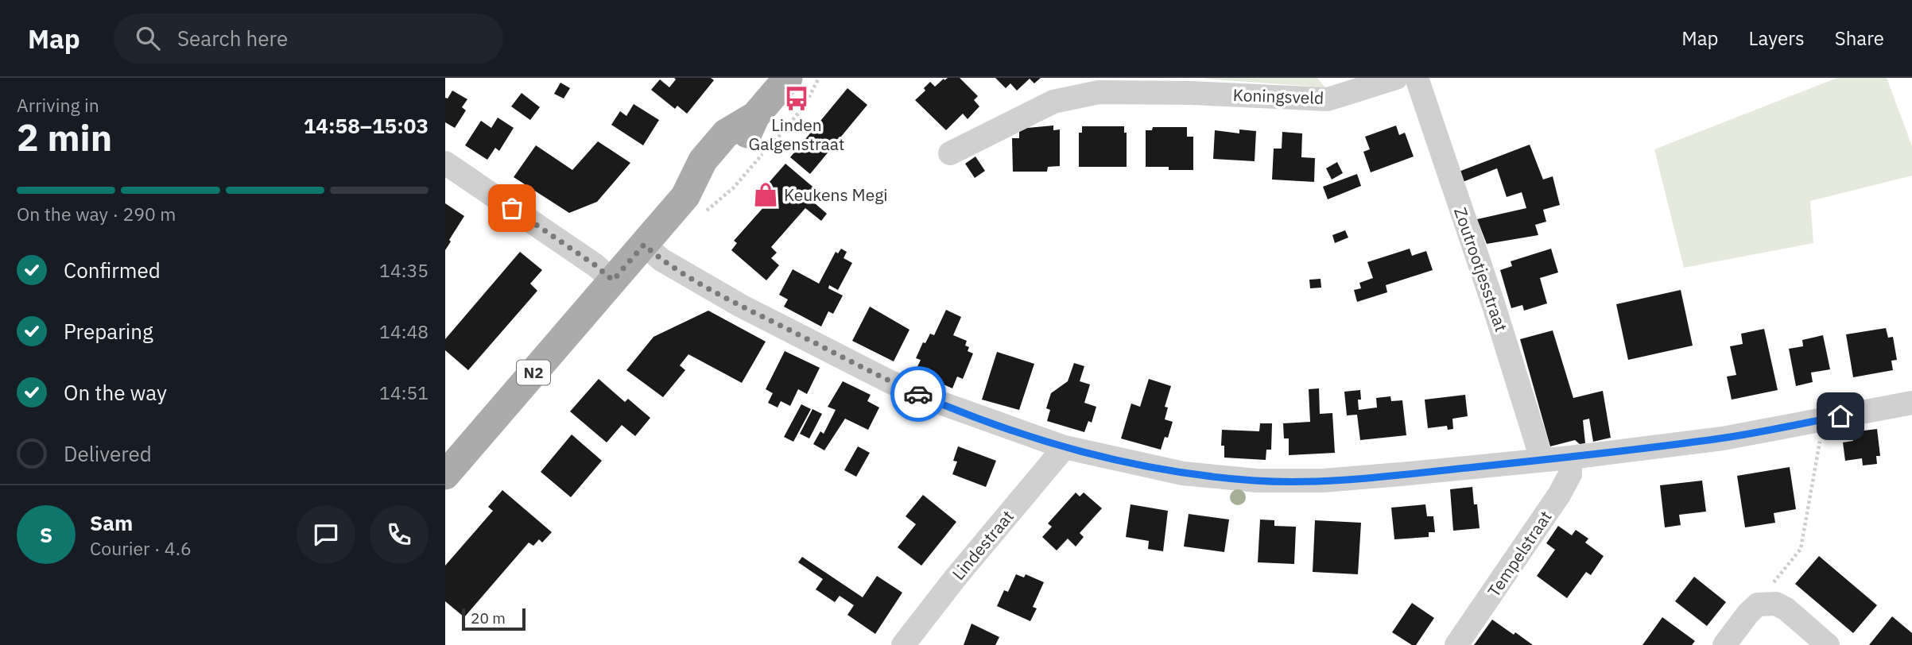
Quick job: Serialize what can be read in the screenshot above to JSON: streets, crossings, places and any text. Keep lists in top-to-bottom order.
{
  "streets": {
    "main road": ["N2"],
    "street": [
      "Koningsveld",
      "Zoutrootjesstraat",
      "Lindestraat",
      "Tempelstraat"
    ]
  },
  "places": {
    "bus stop": ["Linden Galgenstraat"],
    "shop": ["Keukens Megi"]
  },
  "scale_bar": "20 m",
  "page": {
    "header": "Map",
    "search": "Search here",
    "nav": ["Map", "Layers", "Share"],
    "heading": ["2 min", "Arriving in", "14:58–15:03"],
    "panel": ["Sam", "Courier · 4.6"],
    "bar": "On the way · 290 m",
    "list": [
      ["Confirmed", "14:35"],
      ["Preparing", "14:48"],
      ["On the way", "14:51"],
      "Delivered"
    ],
    "round": "S",
    "scale": "20 m"
  }
}
